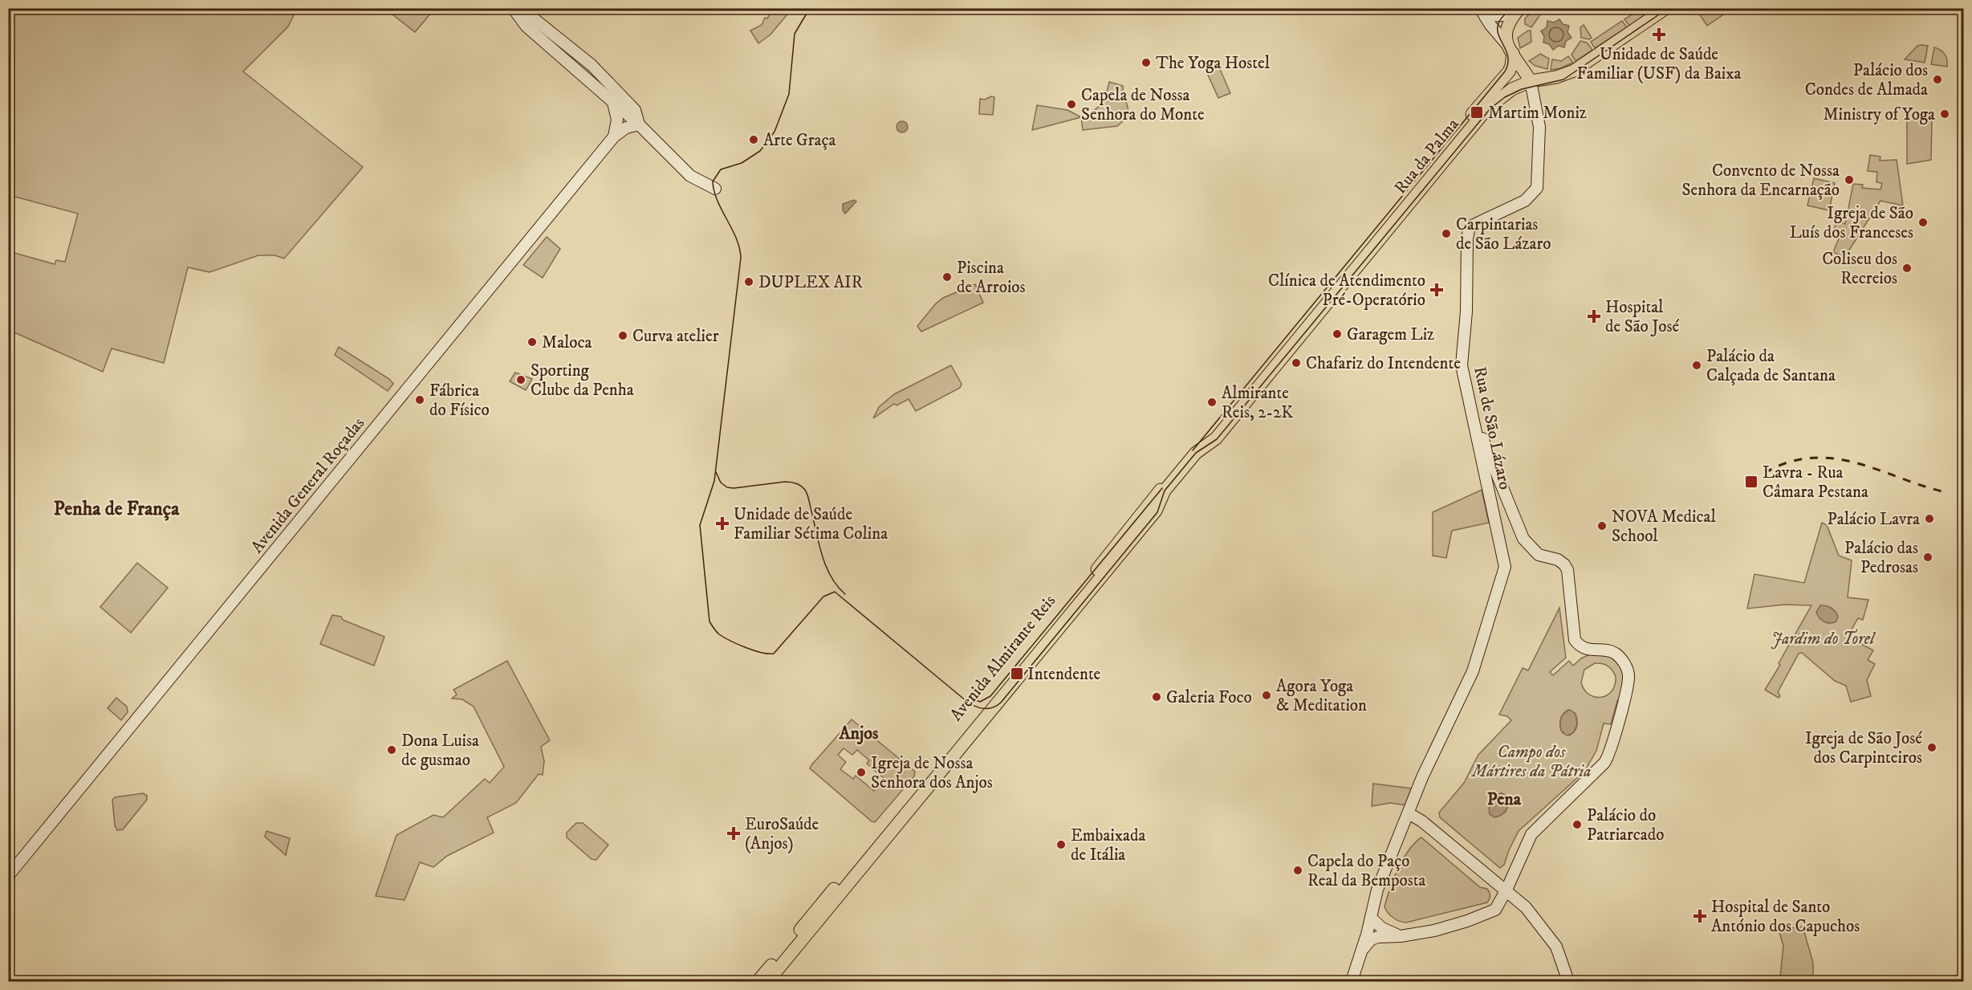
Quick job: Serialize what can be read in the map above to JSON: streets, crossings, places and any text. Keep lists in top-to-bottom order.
{
  "streets": {
    "main road": ["Rua da Palma", "Avenida Almirante Reis"],
    "street": ["Rua de São Lázaro", "Avenida General Roçadas"]
  },
  "crossings": [
    ["Rua da Palma", "Rua de São Lázaro"],
    ["Rua da Palma", "Avenida Almirante Reis"]
  ],
  "districts": ["Penha de França", "Anjos", "Pena"],
  "parks": ["Jardim do Torel", "Campo dos Mártires da Pátria"],
  "places": {
    "health": [
      "Unidade de Saúde Familiar (USF) da Baixa",
      "Clínica de Atendimento Pré-Operatório",
      "Hospital de São José",
      "Unidade de Saúde Familiar Sétima Colina",
      "EuroSaúde (Anjos)",
      "Hospital de Santo António dos Capuchos"
    ],
    "other": [
      "The Yoga Hostel",
      "Palácio dos Condes de Almada",
      "Capela de Nossa Senhora do Monte",
      "Ministry of Yoga",
      "Arte Graça",
      "Convento de Nossa Senhora da Encarnação",
      "Igreja de São Luís dos Franceses",
      "Carpintarias de São Lázaro",
      "Coliseu dos Recreios",
      "Piscina de Arroios",
      "DUPLEX AIR",
      "Garagem Liz",
      "Curva atelier",
      "Maloca",
      "Chafariz do Intendente",
      "Palácio da Calçada de Santana",
      "Sporting Clube da Penha",
      "Fábrica do Físico",
      "Almirante Reis, 2-2K",
      "Palácio Lavra",
      "NOVA Medical School",
      "Palácio das Pedrosas",
      "Agora Yoga & Meditation",
      "Galeria Foco",
      "Igreja de São José dos Carpinteiros",
      "Dona Luisa de gusmao",
      "Igreja de Nossa Senhora dos Anjos",
      "Palácio do Patriarcado",
      "Embaixada de Itália",
      "Capela do Paço Real da Bemposta"
    ],
    "transit": ["Martim Moniz", "Lavra - Rua Câmara Pestana", "Intendente"]
  }
}
